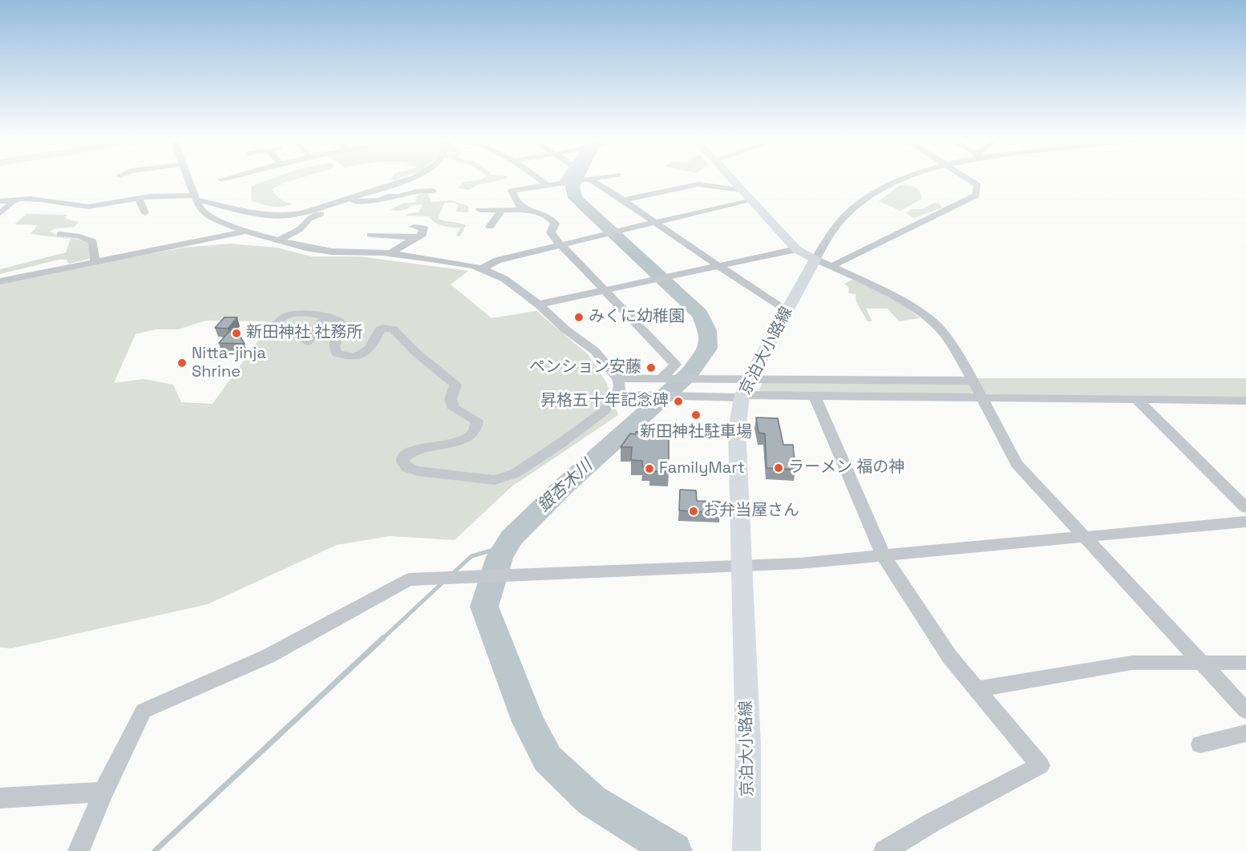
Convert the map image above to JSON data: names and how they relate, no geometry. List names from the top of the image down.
{
  "streets": {
    "main road": ["京泊大小路線"]
  },
  "water": ["銀杏木川"],
  "places": [
    "みくに幼稚園",
    "新田神社 社務所",
    "Nitta-jinja Shrine",
    "ペンション安藤",
    "昇格五十年記念碑",
    "新田神社駐車場",
    "ラーメン 福の神",
    "FamilyMart",
    "お弁当屋さん"
  ]
}
